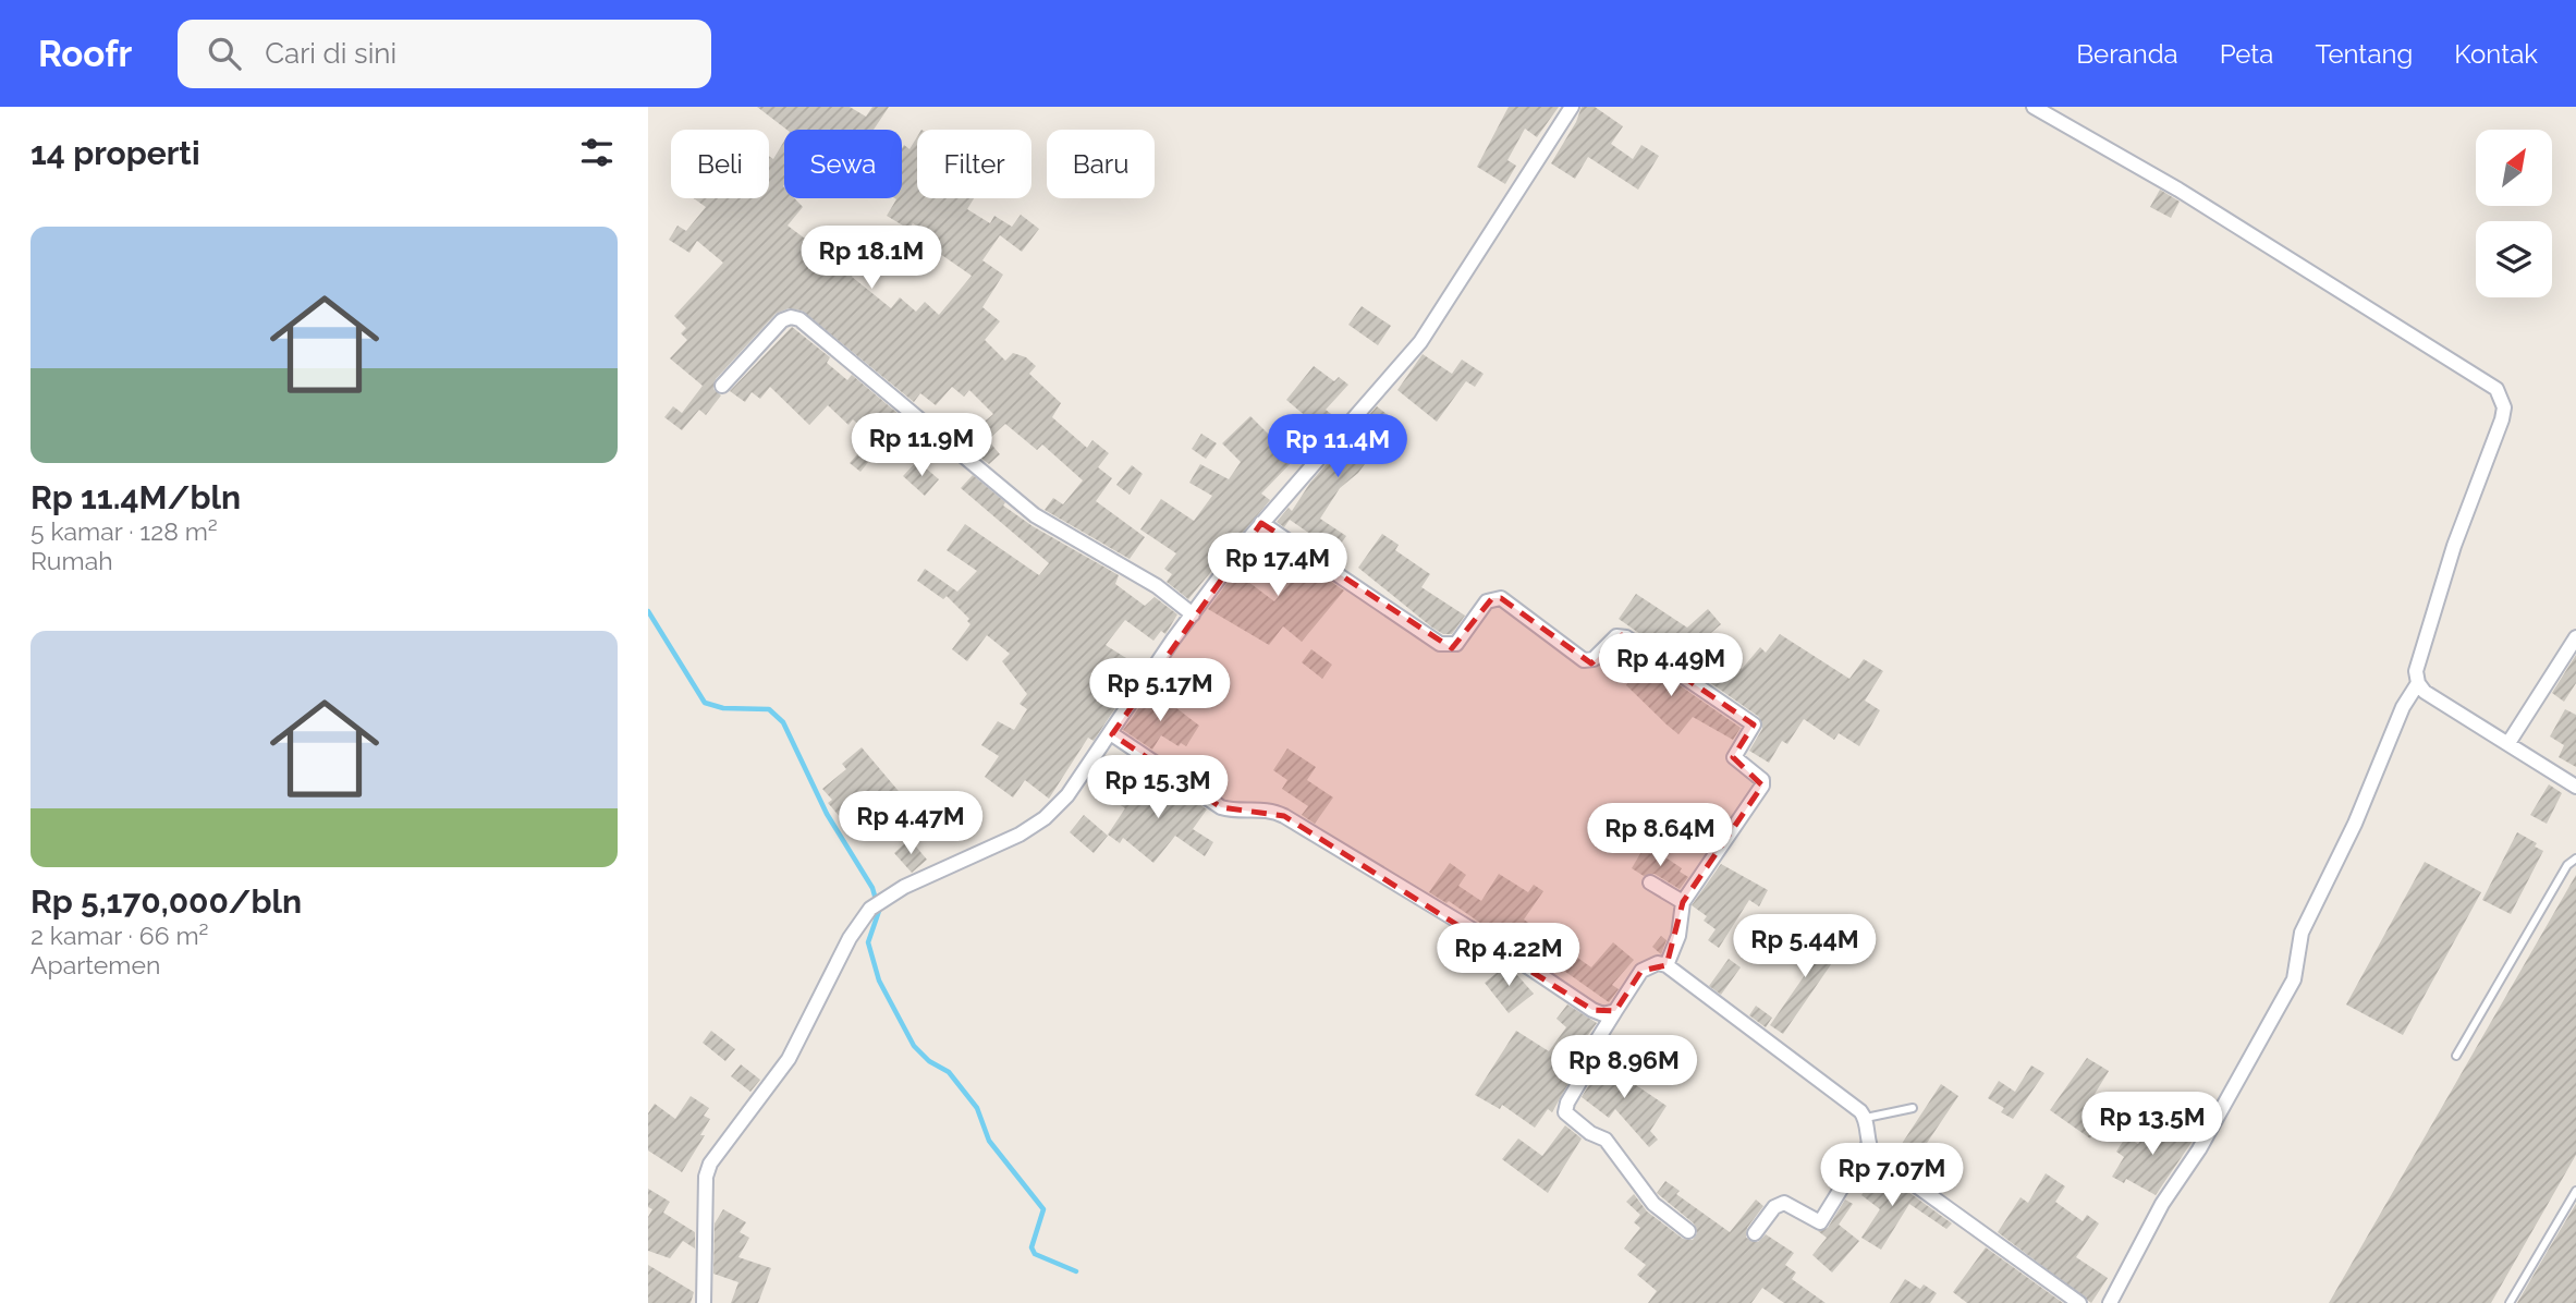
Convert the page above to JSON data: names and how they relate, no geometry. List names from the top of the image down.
{
  "north": "top right",
  "page": {
    "header": "Roofr",
    "search": "Cari di sini",
    "nav": [
      "Beranda",
      "Peta",
      "Tentang",
      "Kontak"
    ],
    "heading": "14 properti",
    "chip": [
      "Beli",
      "Sewa",
      "Filter",
      "Baru"
    ],
    "list": [
      {
        "name": "Rp 11.4M/bln",
        "note": "5 kamar · 128 m² · Rumah"
      },
      {
        "name": "Rp 5,170,000/bln",
        "note": "2 kamar · 66 m² · Apartemen"
      }
    ],
    "price": [
      "Rp 18.1M",
      "Rp 11.9M",
      "Rp 11.4M",
      "Rp 17.4M",
      "Rp 4.49M",
      "Rp 5.17M",
      "Rp 15.3M",
      "Rp 4.47M",
      "Rp 8.64M",
      "Rp 5.44M",
      "Rp 4.22M",
      "Rp 8.96M",
      "Rp 13.5M",
      "Rp 7.07M"
    ]
  }
}
